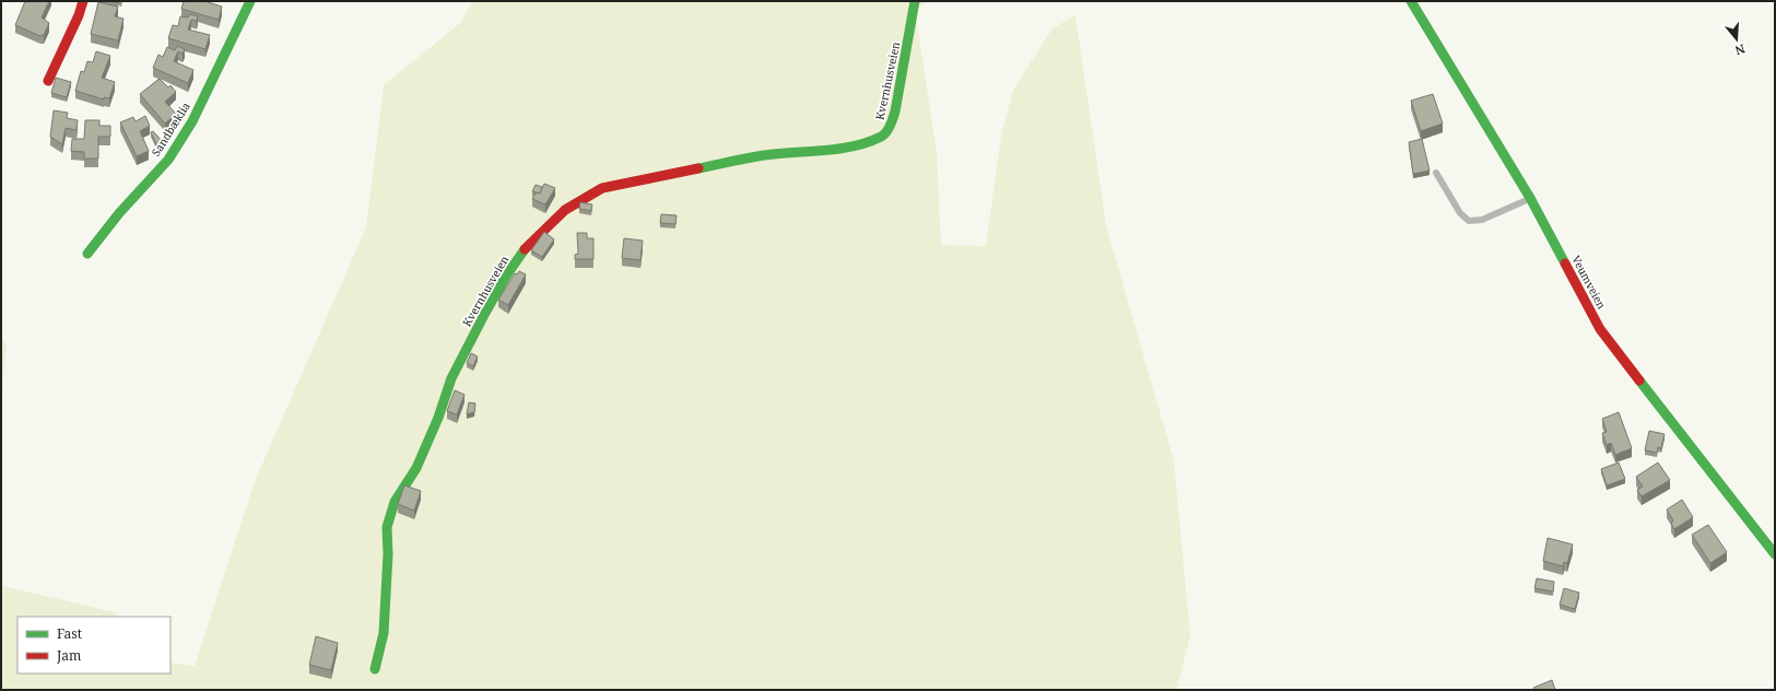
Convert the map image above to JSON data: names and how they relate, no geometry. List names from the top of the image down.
{
  "streets": {
    "street": ["Kvernhusveien", "Sandbæklia", "Veumveien"]
  },
  "legend": ["Fast", "Jam"],
  "north": "bottom"
}
